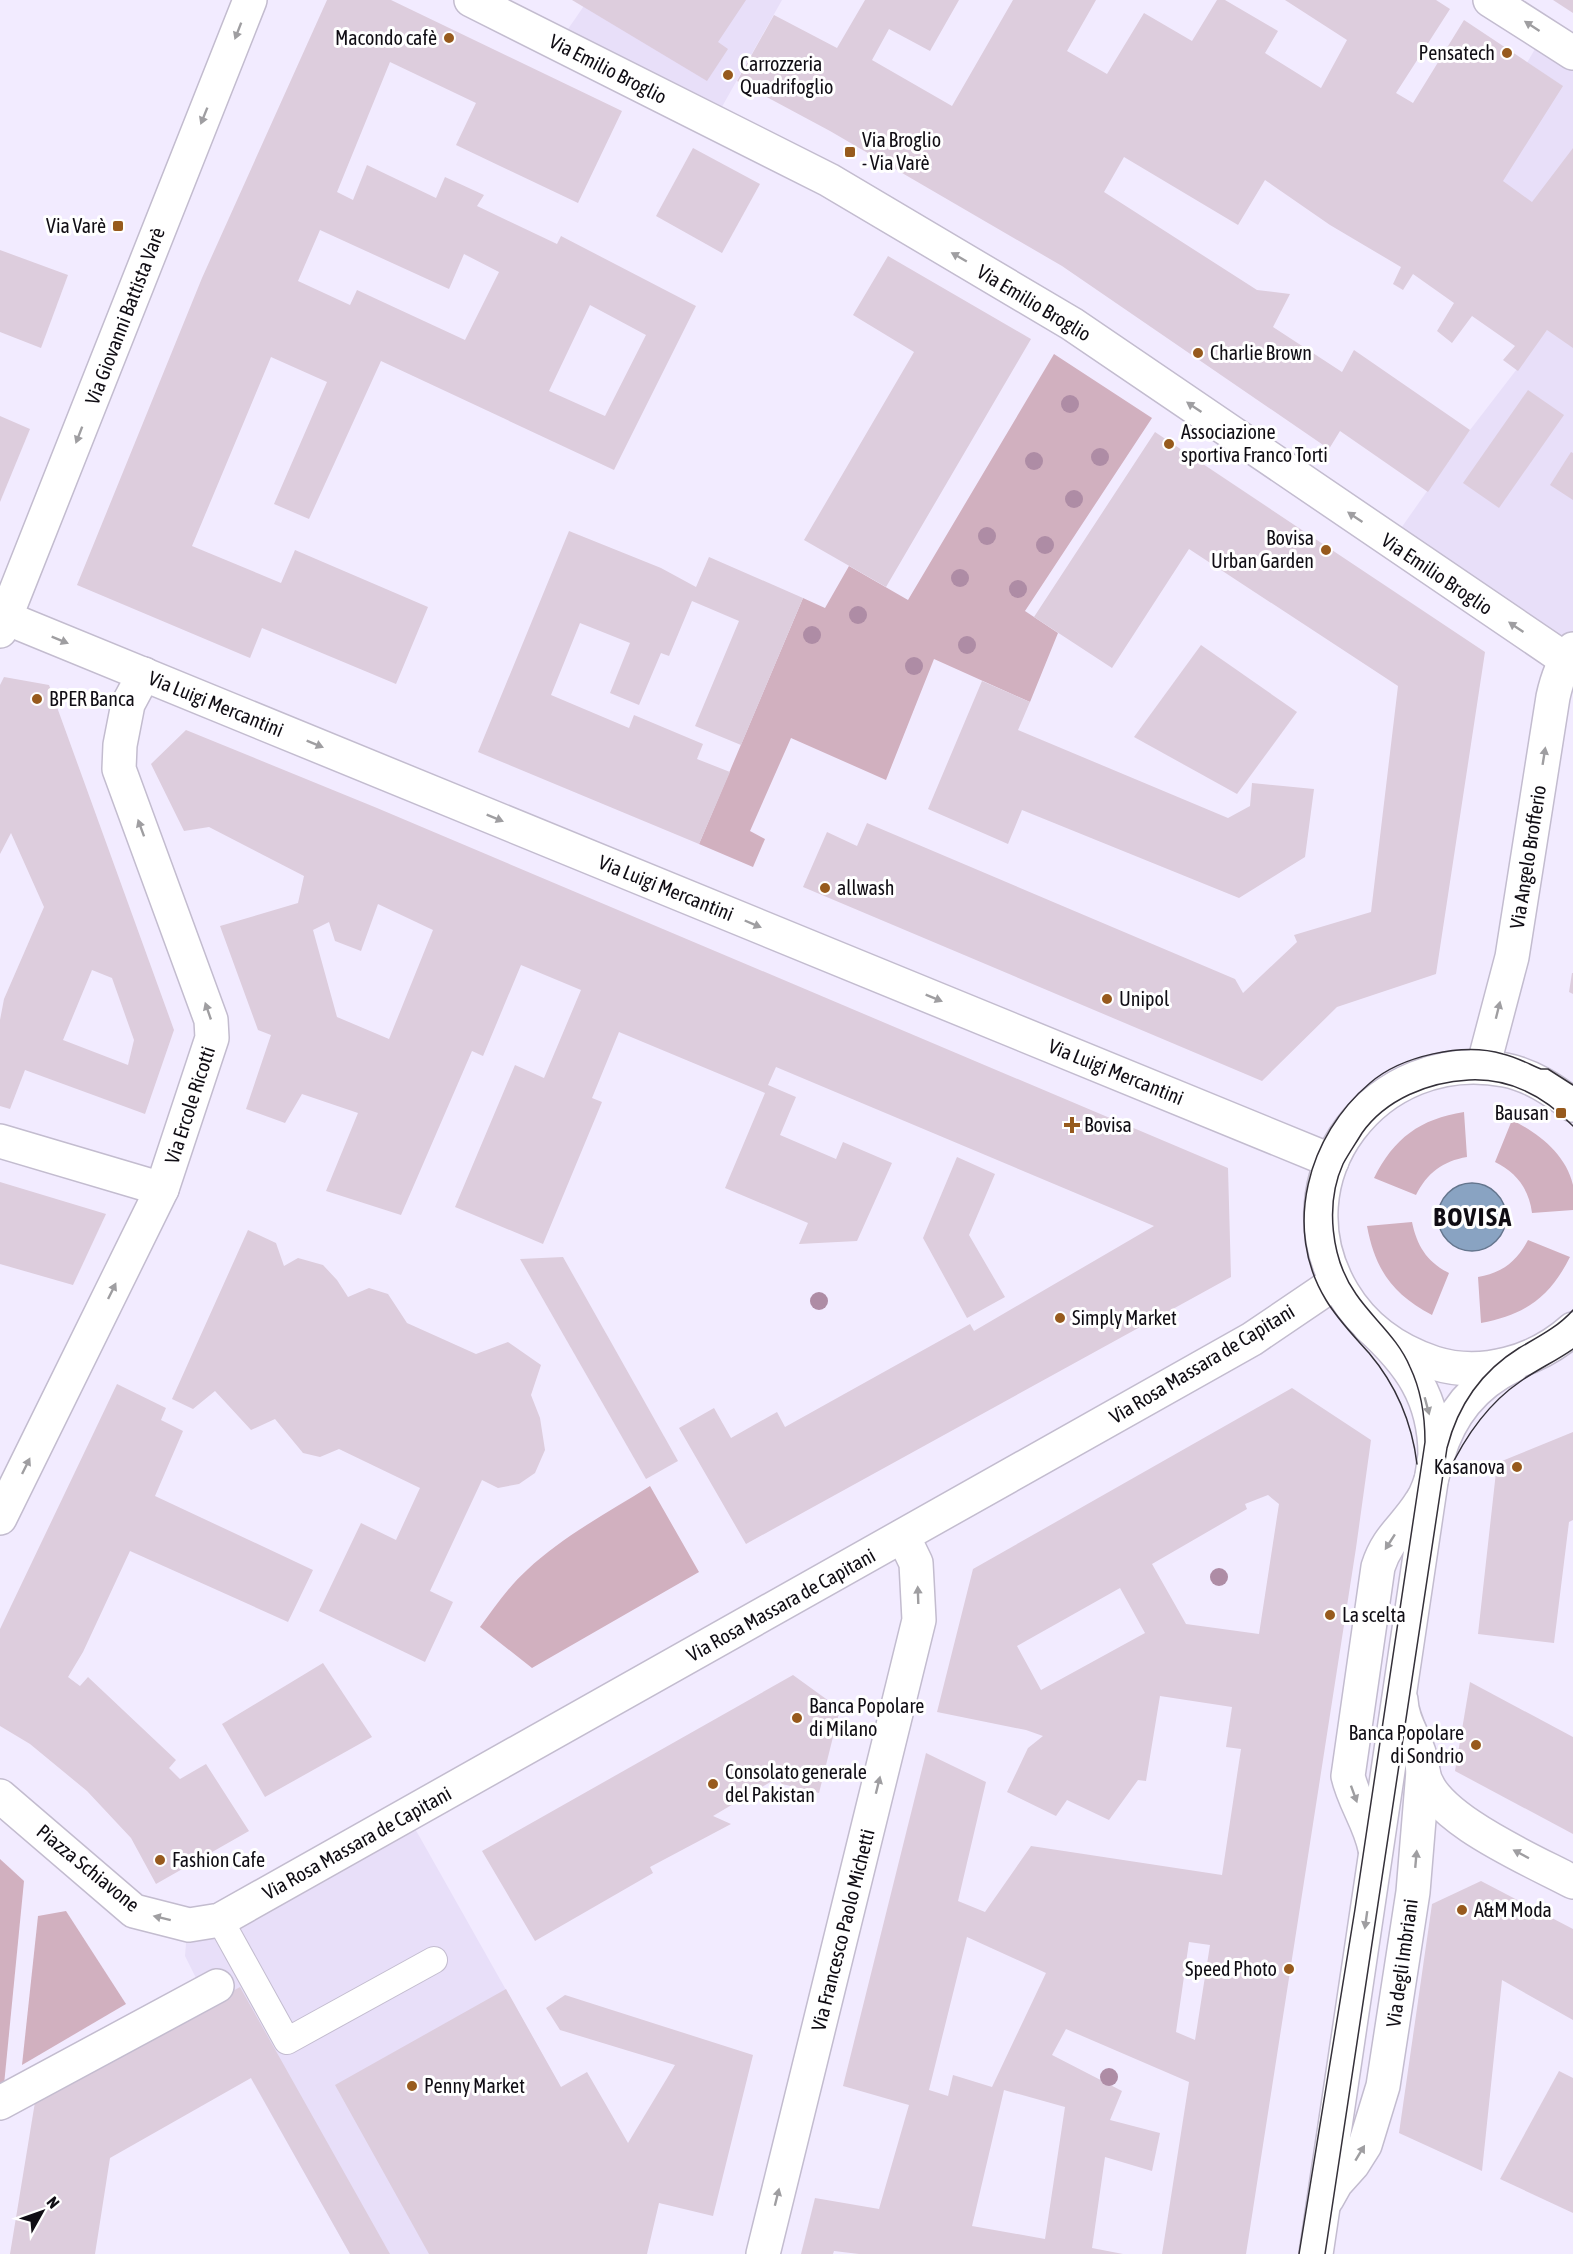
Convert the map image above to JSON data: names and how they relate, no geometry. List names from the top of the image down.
{
  "streets": {
    "street": [
      "Via Emilio Broglio",
      "Via Giovanni Battista Varè",
      "Via Luigi Mercantini",
      "Via Angelo Brofferio",
      "Via Ercole Ricotti",
      "Via Rosa Massara de Capitani",
      "Piazza Schiavone",
      "Via Francesco Paolo Michetti",
      "Via degli Imbriani"
    ]
  },
  "crossings": [
    ["Via Emilio Broglio", "Via Angelo Brofferio"],
    ["Via Giovanni Battista Varè", "Via Luigi Mercantini"],
    ["Via Luigi Mercantini", "Via Ercole Ricotti"],
    ["Via Rosa Massara de Capitani", "Piazza Schiavone"],
    ["Via Rosa Massara de Capitani", "Via Francesco Paolo Michetti"]
  ],
  "one_way": [
    "Via Emilio Broglio",
    "Via Giovanni Battista Varè",
    "Via Luigi Mercantini",
    "Via Angelo Brofferio",
    "Via Ercole Ricotti",
    "Piazza Schiavone",
    "Via Francesco Paolo Michetti"
  ],
  "districts": ["BOVISA"],
  "places": {
    "other": [
      "Macondo cafè",
      "Pensatech",
      "Carrozzeria Quadrifoglio",
      "Charlie Brown",
      "Associazione sportiva Franco Torti",
      "Bovisa Urban Garden",
      "BPER Banca",
      "allwash",
      "Unipol",
      "Simply Market",
      "Kasanova",
      "La scelta",
      "Banca Popolare di Milano",
      "Banca Popolare di Sondrio",
      "Consolato generale del Pakistan",
      "Fashion Cafe",
      "A&M Moda",
      "Speed Photo",
      "Penny Market"
    ],
    "transit": ["Via Broglio - Via Varè", "Via Varè", "Bausan"],
    "health": ["Bovisa"]
  },
  "north": "top right"
}
